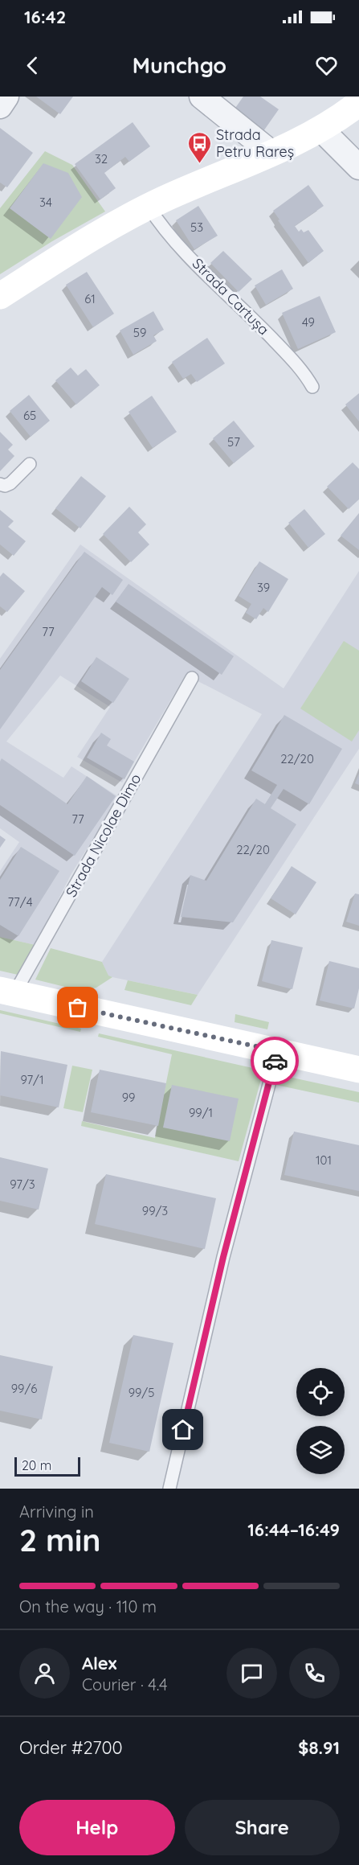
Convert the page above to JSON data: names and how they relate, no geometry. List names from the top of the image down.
{
  "streets": {
    "street": ["Strada Nicolae Dimo"],
    "lane": ["Strada Cartușa"]
  },
  "places": {
    "bus stop": ["Strada Petru Rareș"]
  },
  "house_numbers": [
    "32",
    "34",
    "53",
    "61",
    "49",
    "59",
    "65",
    "57",
    "39",
    "77",
    "22/20",
    "77",
    "22/20",
    "77/4",
    "97/1",
    "99",
    "99/1",
    "101",
    "97/3",
    "99/3",
    "99/6",
    "99/5"
  ],
  "scale_bar": "20 m",
  "page": {
    "status": "16:42",
    "header": "Munchgo",
    "scale": "20 m",
    "heading": ["2 min", "Arriving in", "16:44–16:49"],
    "panel": [
      "Alex",
      "Courier · 4.4",
      "Order #2700",
      "$8.91"
    ],
    "bar": "On the way · 110 m",
    "buttons": ["Help", "Share"]
  }
}
